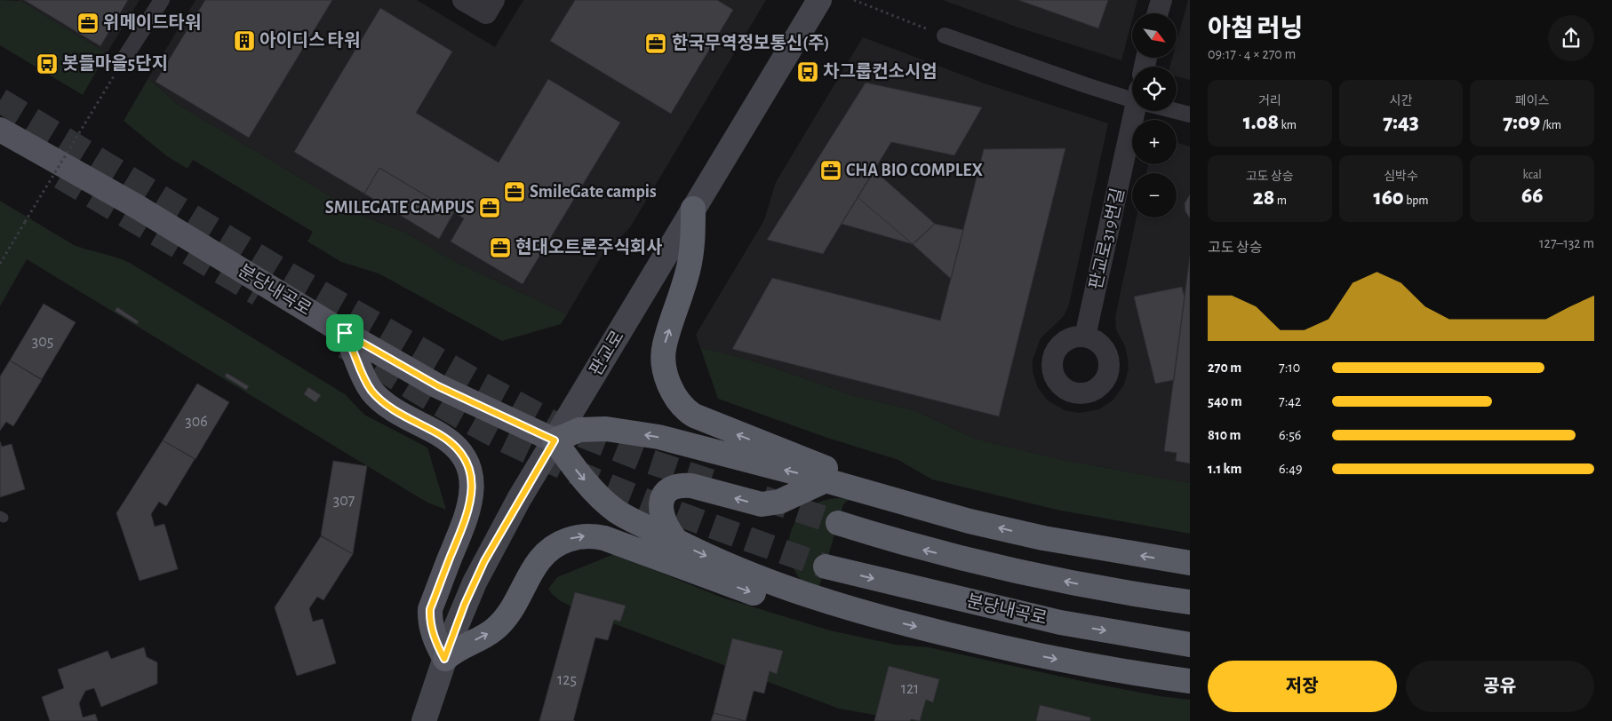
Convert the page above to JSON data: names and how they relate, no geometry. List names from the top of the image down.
{
  "streets": {
    "highway": ["분당내곡로"],
    "main road": ["판교로"],
    "street": ["판교로319번길"]
  },
  "crossings": [
    ["분당내곡로", "판교로"]
  ],
  "one_way": ["분당내곡로"],
  "places": {
    "office": [
      "위메이드타워",
      "한국무역정보통신(주)",
      "CHA BIO COMPLEX",
      "SmileGate campis",
      "SMILEGATE CAMPUS",
      "현대오트론주식회사"
    ],
    "building": ["아이디스 타워"],
    "bus stop": ["봇들마을5단지", "차그룹컨소시엄"]
  },
  "house_numbers": [
    "305",
    "306",
    "307",
    "125",
    "121"
  ],
  "north": "bottom right",
  "page": {
    "heading": ["아침 러닝", "09:17 · 4 × 270 m"],
    "map_buttons": ["+", "−"],
    "stats": [
      ["거리", "1.08 km"],
      ["시간", "7:43"],
      ["페이스", "7:09 /km"],
      ["고도 상승", "28 m"],
      ["심박수", "160 bpm"],
      ["kcal", "66"]
    ],
    "chart": ["고도 상승", "127–132 m"],
    "list": [
      {
        "name": "270 m",
        "note": "7:10"
      },
      {
        "name": "540 m",
        "note": "7:42"
      },
      {
        "name": "810 m",
        "note": "6:56"
      },
      {
        "name": "1.1 km",
        "note": "6:49"
      }
    ],
    "buttons": ["저장", "공유"]
  }
}
